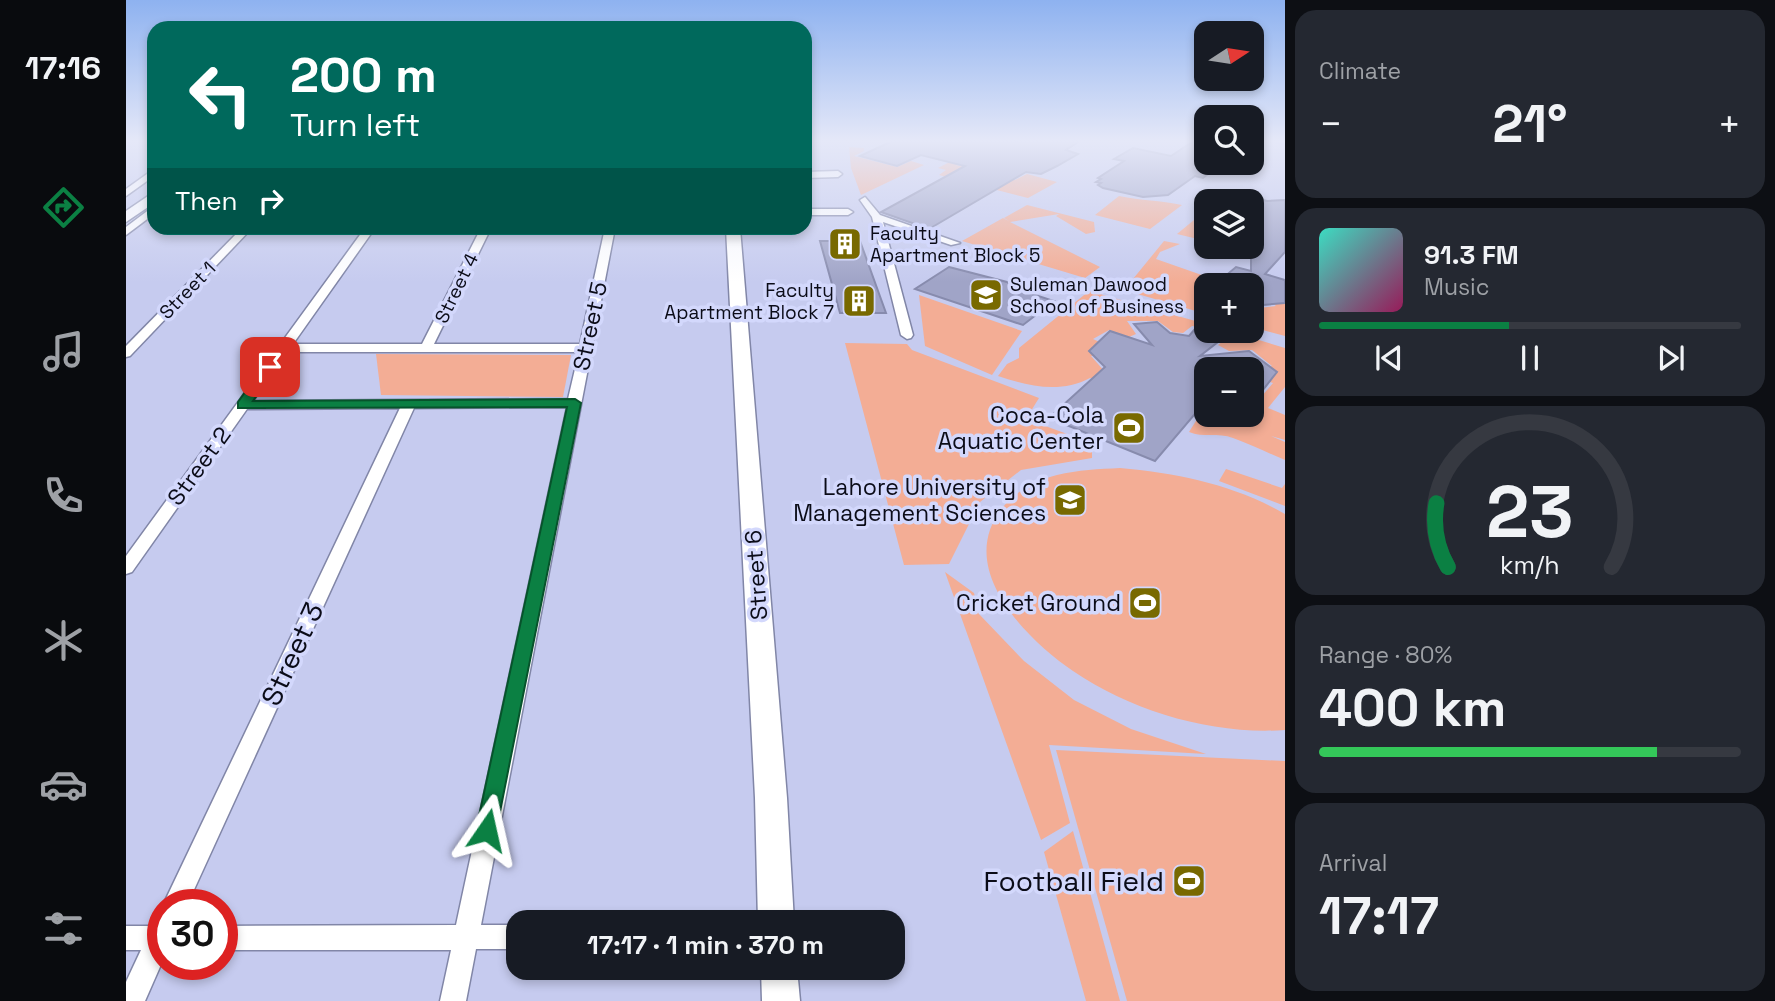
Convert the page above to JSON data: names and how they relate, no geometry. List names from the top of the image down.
{
  "streets": {
    "street": [
      "Street 4",
      "Street 1",
      "Street 5",
      "Street 2",
      "Street 6",
      "Street 3"
    ]
  },
  "places": {
    "building": ["Faculty Apartment Block 5", "Faculty Apartment Block 7"],
    "school or university": ["Suleman Dawood School of Business", "Lahore University of Management Sciences"],
    "sports": ["Coca-Cola Aquatic Center", "Cricket Ground", "Football Field"]
  },
  "north": "right",
  "page": {
    "tabs": "17:16",
    "tile": [
      "Climate",
      ["Range · 80%", "400 km"],
      ["Arrival", "17:17"]
    ],
    "map_buttons": ["+", "−"],
    "turn": ["200 m", "Turn left"],
    "heat": ["−", "21°", "+"],
    "then": "Then",
    "song": ["91.3 FM", "Music"],
    "limit": "30",
    "trip": "17:17 · 1 min · 370 m",
    "gauge": ["23", "km/h"]
  }
}
